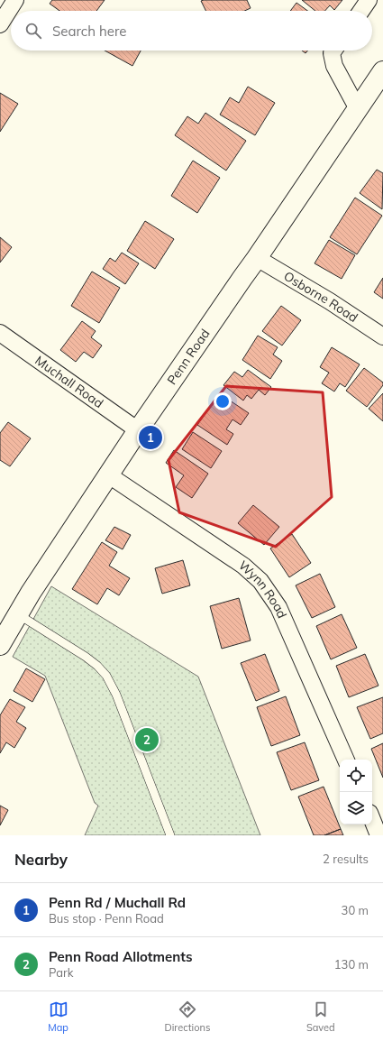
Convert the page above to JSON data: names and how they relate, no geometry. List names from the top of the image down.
{
  "streets": {
    "highway": ["Penn Road"],
    "street": ["Osborne Road", "Muchall Road", "Wynn Road"]
  },
  "crossings": [
    ["Osborne Road", "Penn Road"],
    ["Penn Road", "Muchall Road"],
    ["Penn Road", "Wynn Road"]
  ],
  "page": {
    "search": "Search here",
    "pins": ["1", "2"],
    "heading": ["Nearby", "2 results"],
    "list": [
      {
        "mark": "1",
        "name": "Penn Rd / Muchall Rd",
        "note": "Bus stop · Penn Road",
        "value": "30 m"
      },
      {
        "mark": "2",
        "name": "Penn Road Allotments",
        "note": "Park",
        "value": "130 m"
      }
    ],
    "nav": ["Map", "Directions", "Saved"]
  }
}
